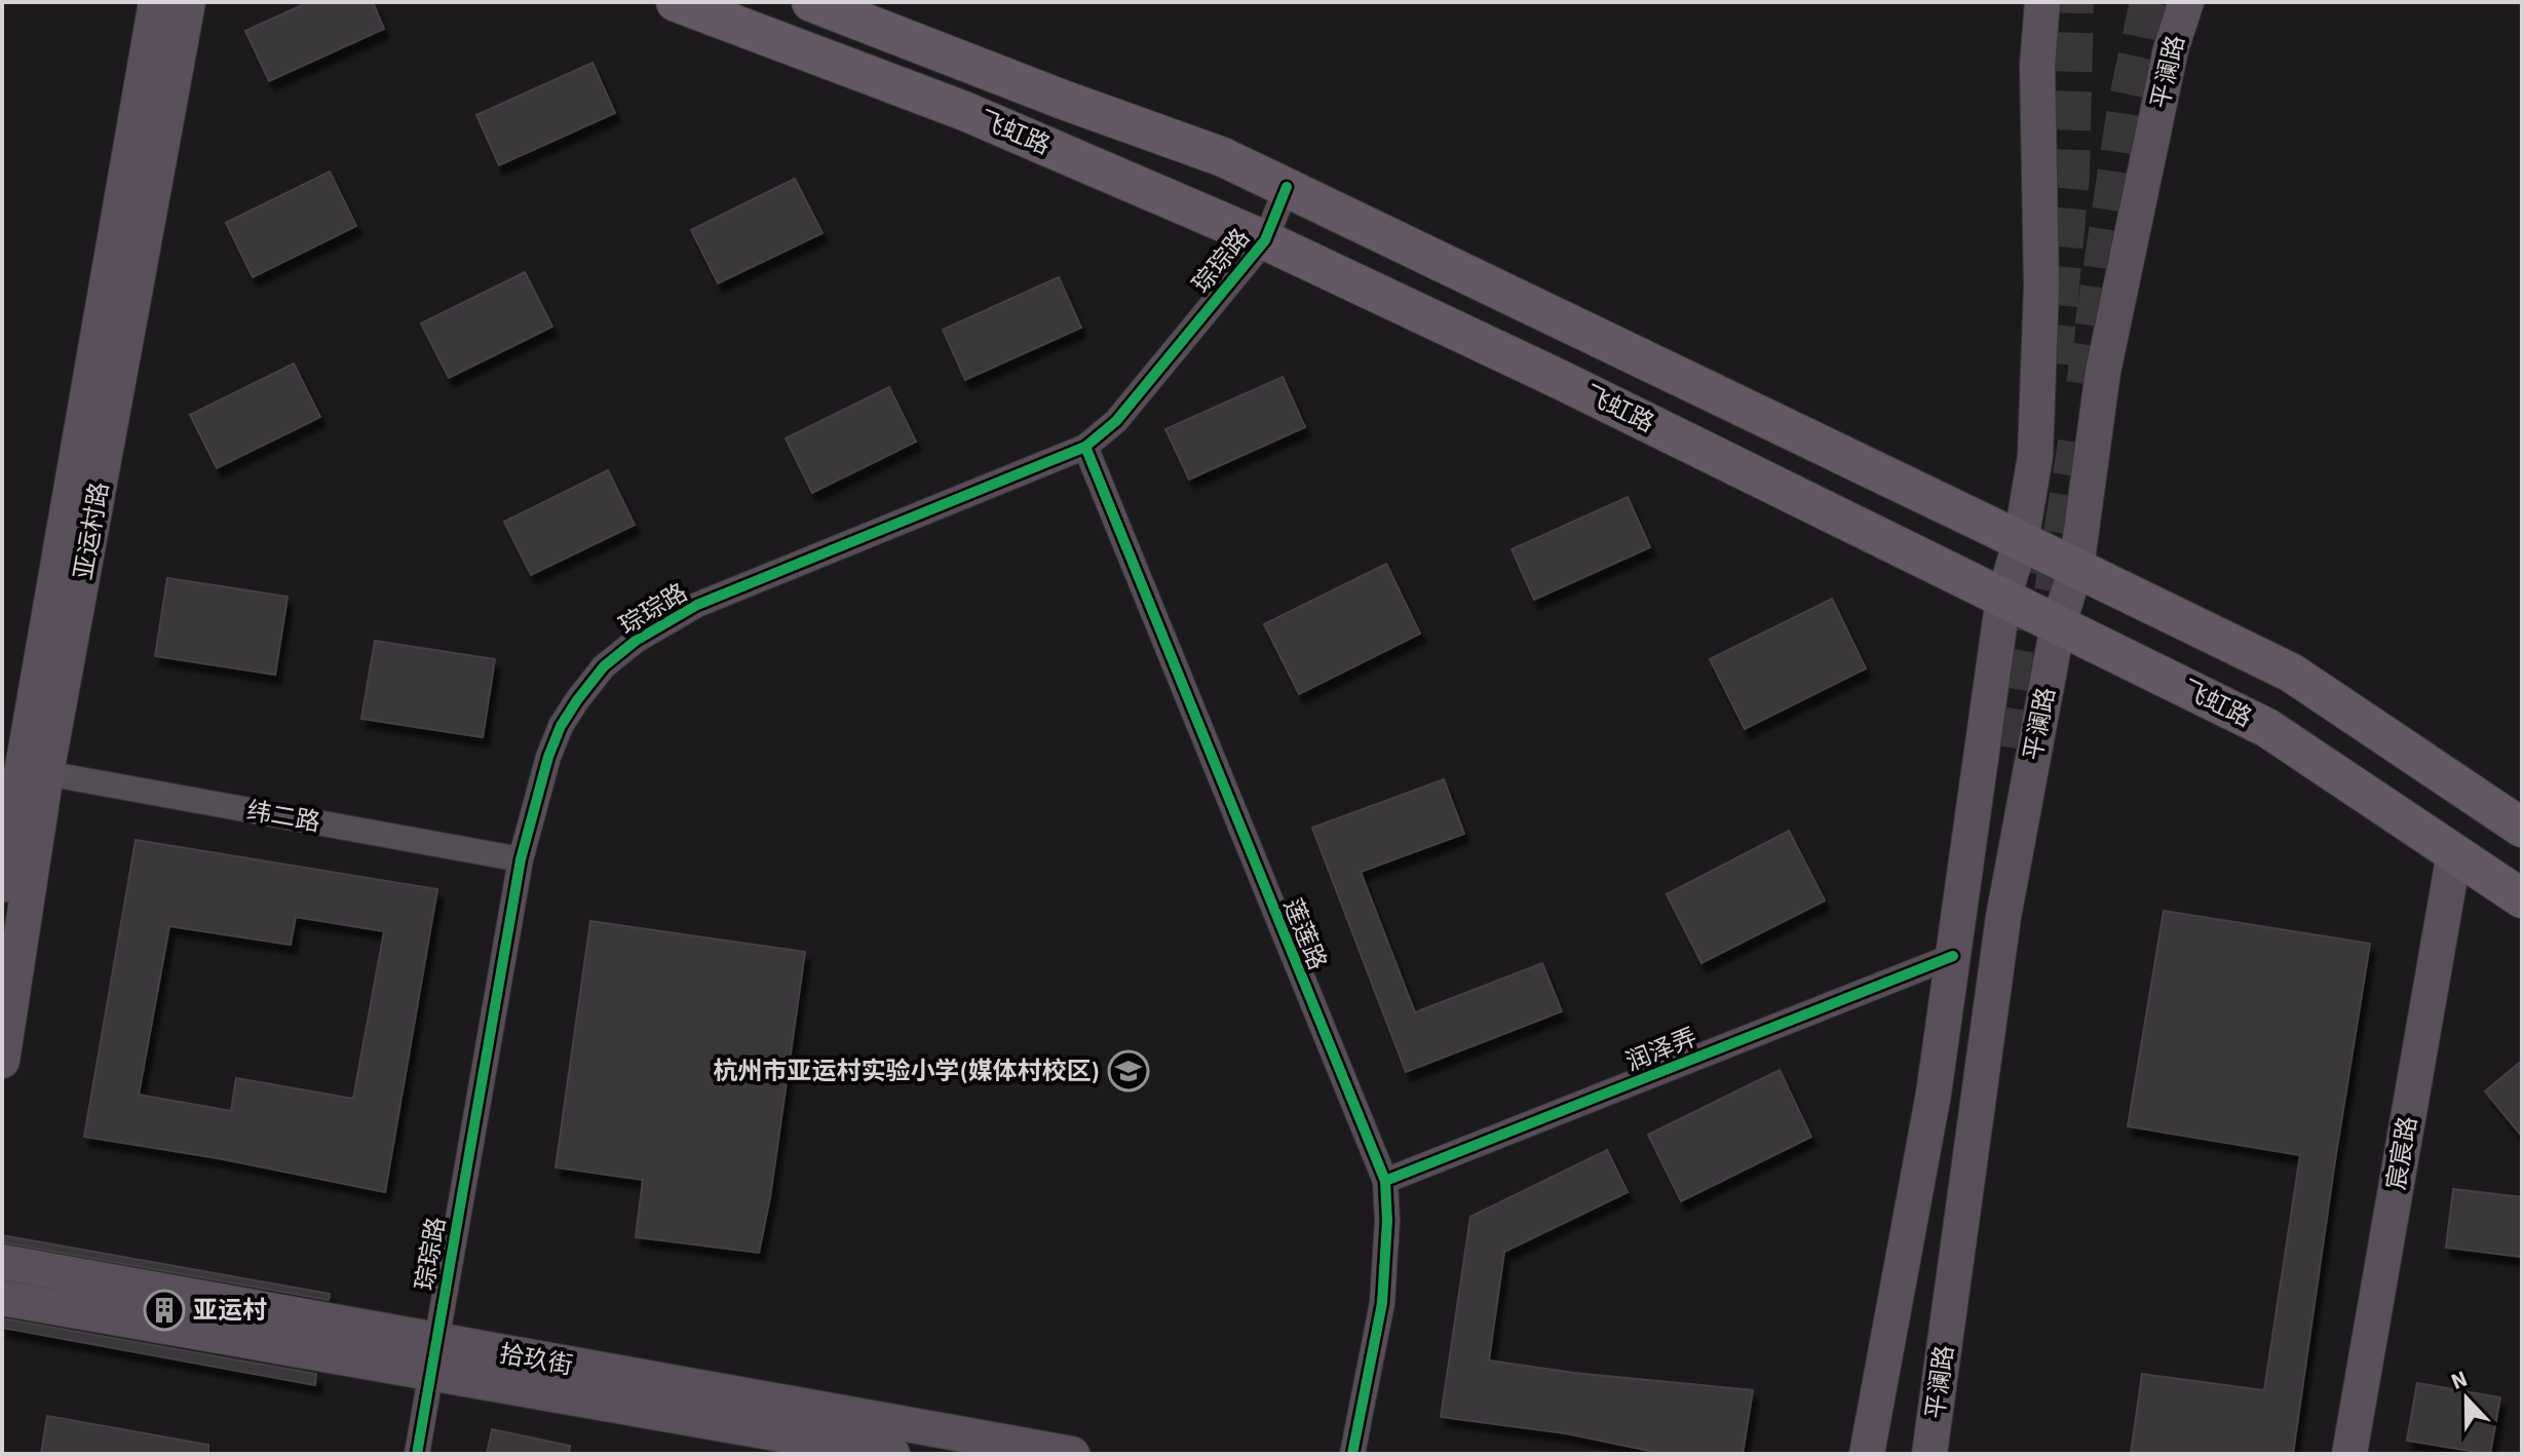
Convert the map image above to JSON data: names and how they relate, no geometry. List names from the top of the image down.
{
  "streets": {
    "main road": [
      "平澜路",
      "飞虹路",
      "亚运村路",
      "宸宸路",
      "拾玖街"
    ],
    "street": [
      "琮琮路",
      "纬二路",
      "莲莲路",
      "润泽弄"
    ]
  },
  "crossings": [
    ["平澜路", "飞虹路"],
    ["平澜路", "润泽弄"],
    ["飞虹路", "琮琮路"],
    ["飞虹路", "宸宸路"],
    ["琮琮路", "纬二路"],
    ["琮琮路", "莲莲路"],
    ["琮琮路", "拾玖街"],
    ["亚运村路", "纬二路"],
    ["莲莲路", "润泽弄"]
  ],
  "places": {
    "school or university": ["杭州市亚运村实验小学(媒体村校区)"],
    "building": ["亚运村"]
  },
  "north": "top"
}
